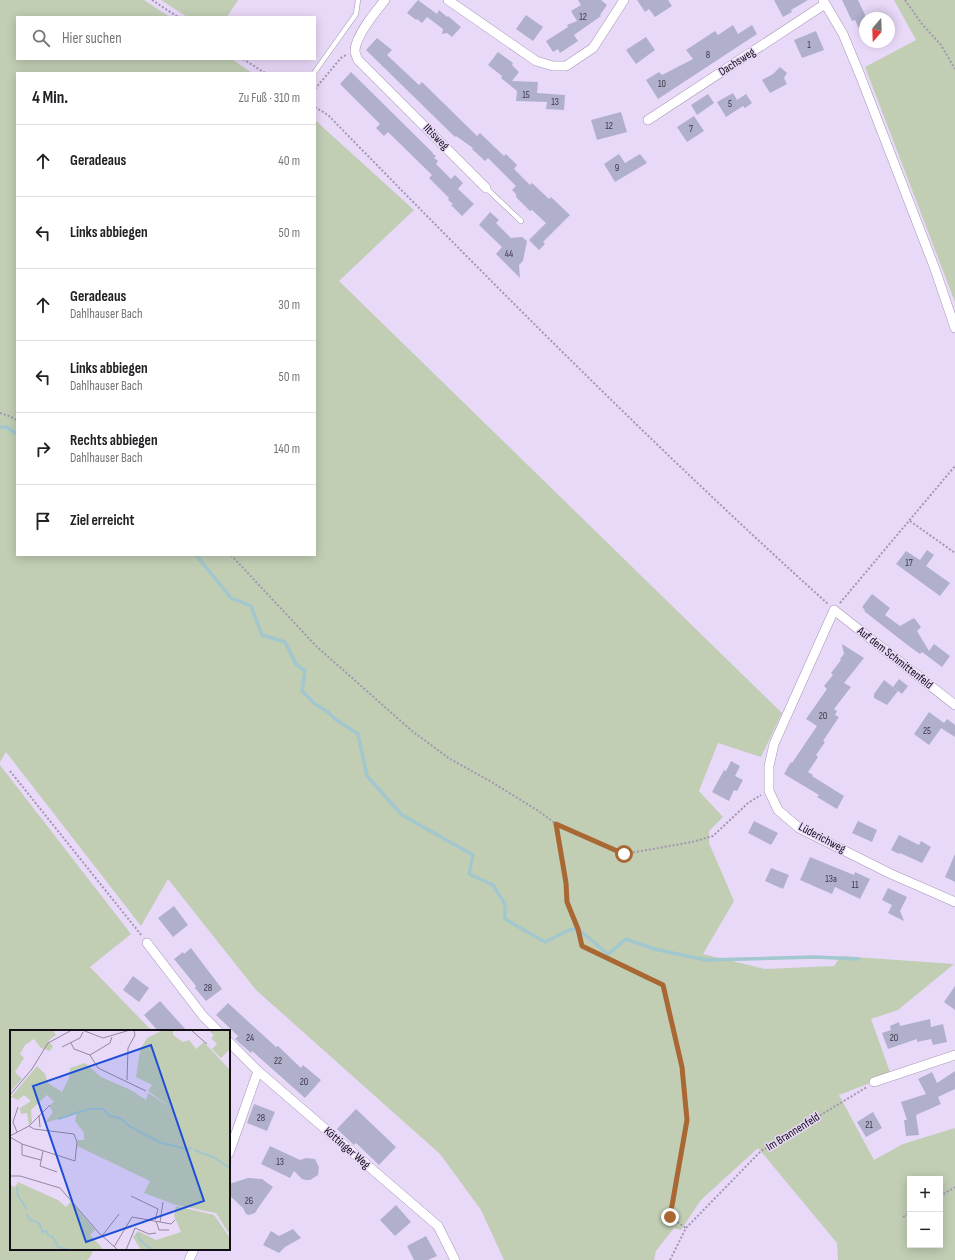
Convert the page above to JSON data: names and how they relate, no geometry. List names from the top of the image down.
{
  "streets": {
    "street": [
      "Dachsweg",
      "Iltisweg",
      "Auf dem Schmittenfeld",
      "Lüderichweg",
      "Köttinger Weg"
    ],
    "path": ["Im Brannenfeld"]
  },
  "crossings": [
    ["Auf dem Schmittenfeld", "Lüderichweg"]
  ],
  "house_numbers": [
    "12",
    "1",
    "8",
    "10",
    "15",
    "13",
    "5",
    "12",
    "7",
    "9",
    "44",
    "17",
    "20",
    "25",
    "13a",
    "11",
    "28",
    "24",
    "20",
    "22",
    "20",
    "28",
    "21",
    "13",
    "26"
  ],
  "north": "bottom",
  "page": {
    "search": "Hier suchen",
    "heading": ["4 Min.", "Zu Fuß · 310 m"],
    "list": [
      ["Geradeaus", "40 m"],
      ["Links abbiegen", "50 m"],
      ["Geradeaus", "Dahlhauser Bach", "30 m"],
      ["Links abbiegen", "Dahlhauser Bach", "50 m"],
      ["Rechts abbiegen", "Dahlhauser Bach", "140 m"],
      "Ziel erreicht"
    ],
    "map_buttons": ["+", "−"]
  }
}
